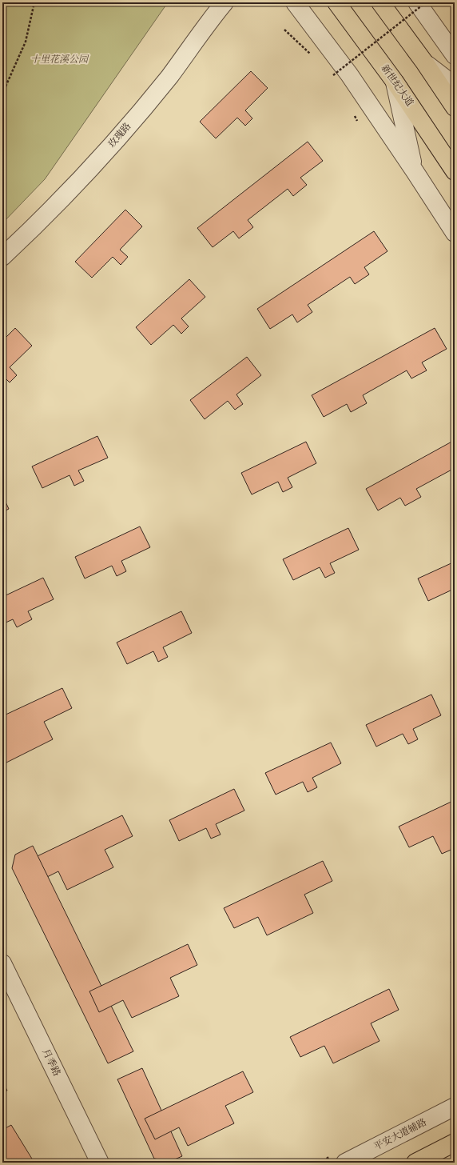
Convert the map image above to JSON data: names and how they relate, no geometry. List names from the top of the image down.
{
  "streets": {
    "main road": ["新世纪大道"],
    "street": ["玫瑰路", "月季路", "平安大道辅路"]
  },
  "parks": ["十里花溪公园"]
}
